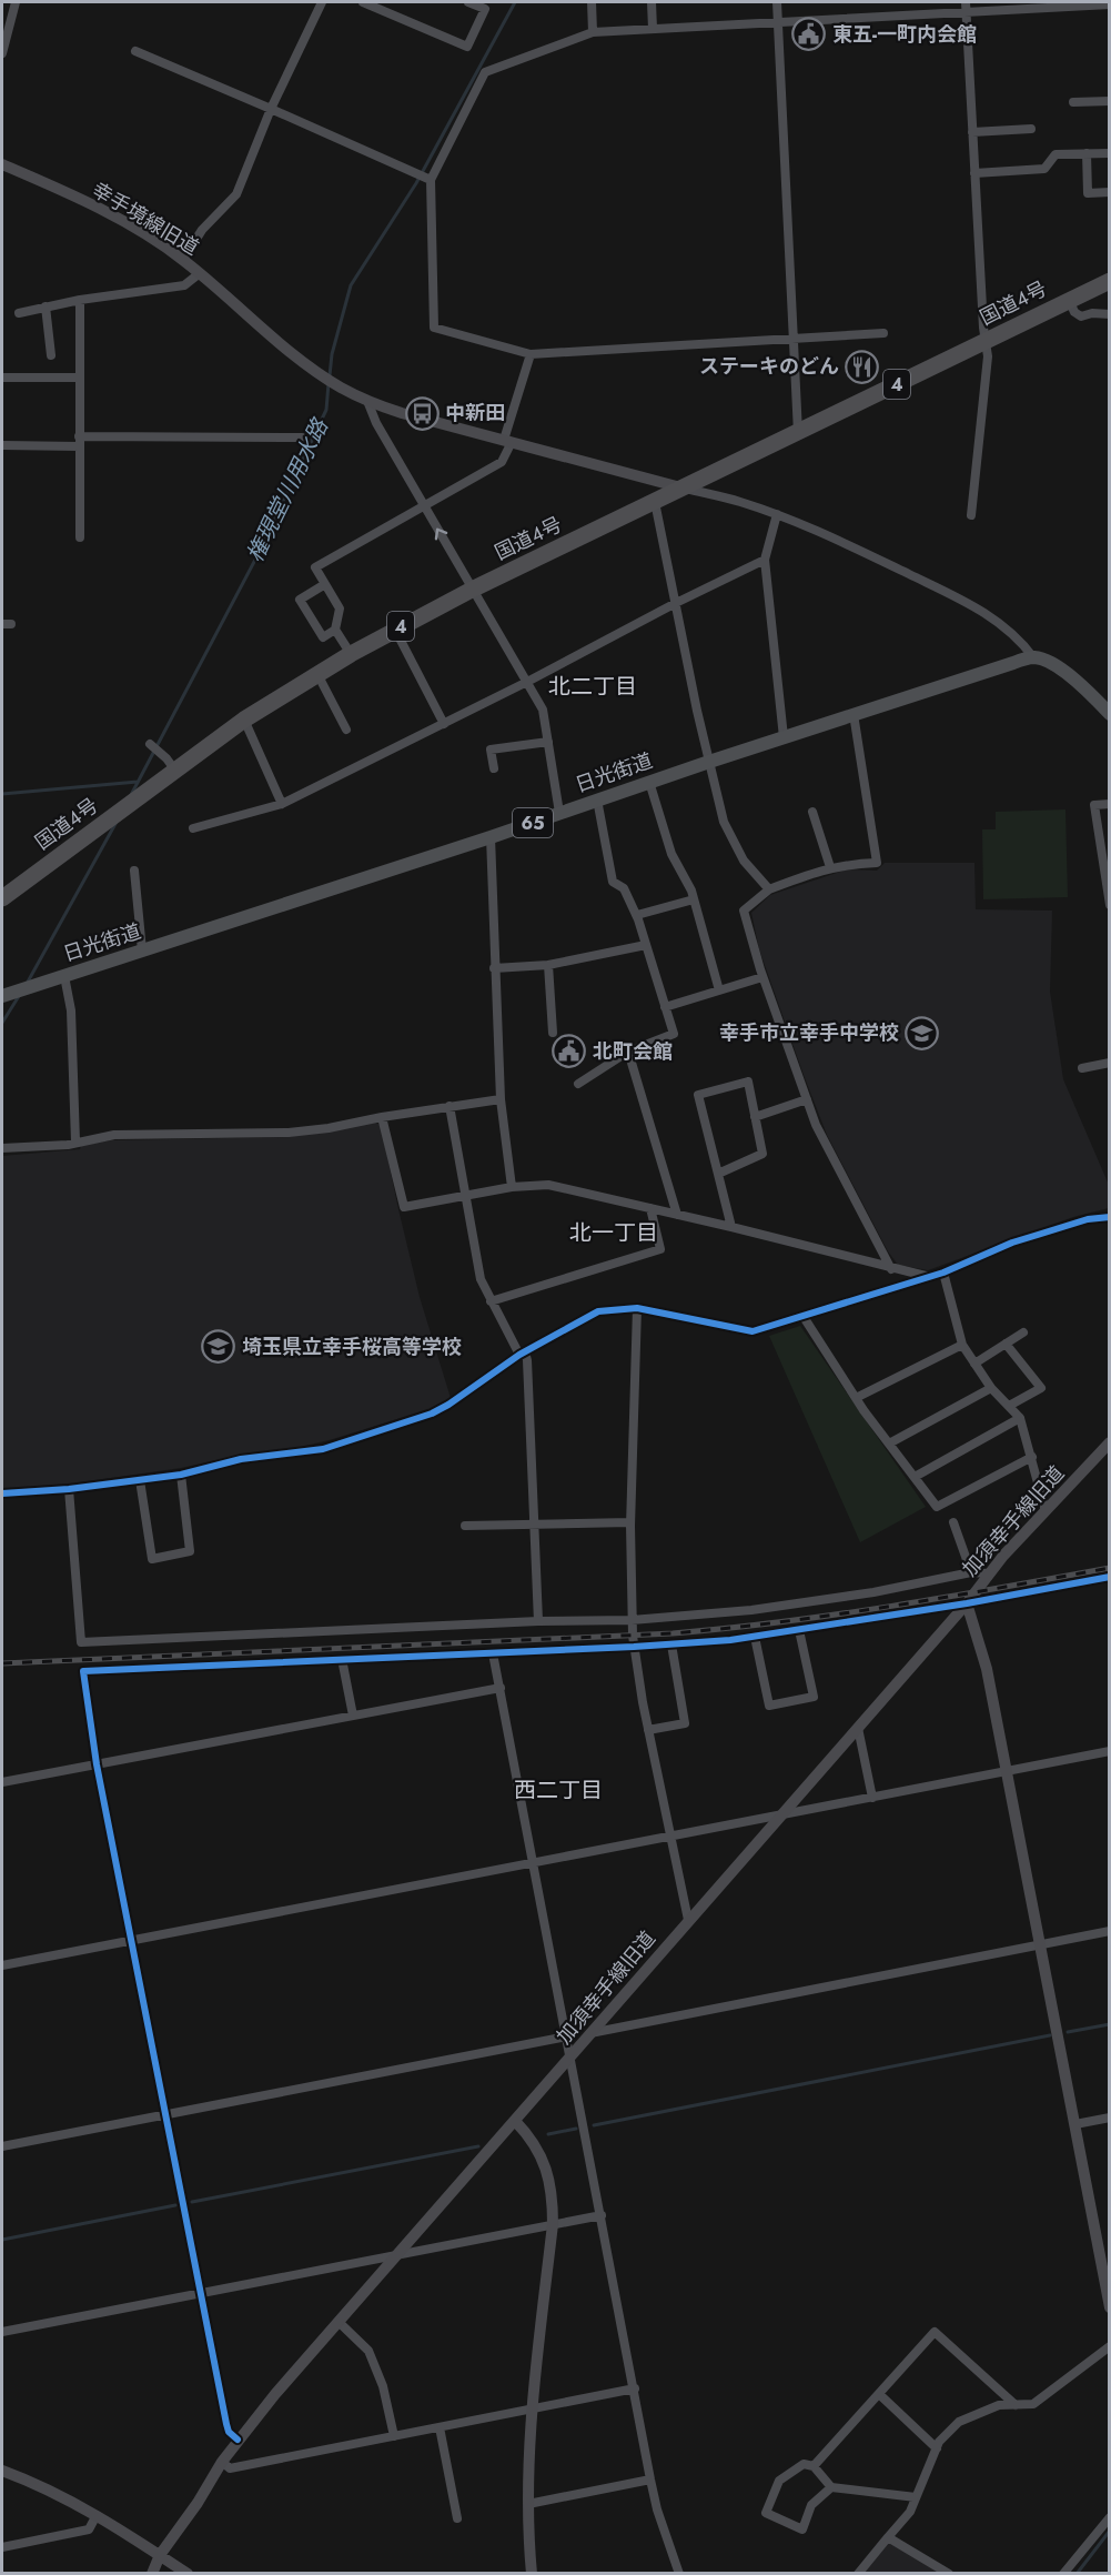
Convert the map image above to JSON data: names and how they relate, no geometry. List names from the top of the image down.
{
  "streets": {
    "highway": ["国道4号", "4"],
    "main road": ["日光街道", "65"],
    "street": ["幸手境線旧道", "加須幸手線旧道"]
  },
  "districts": ["北二丁目", "北一丁目", "西二丁目"],
  "water": ["権現堂川用水路"],
  "places": {
    "public building": ["東五-一町内会館", "北町会館"],
    "restaurant": ["ステーキのどん"],
    "bus stop": ["中新田"],
    "school or university": ["幸手市立幸手中学校", "埼玉県立幸手桜高等学校"]
  }
}
